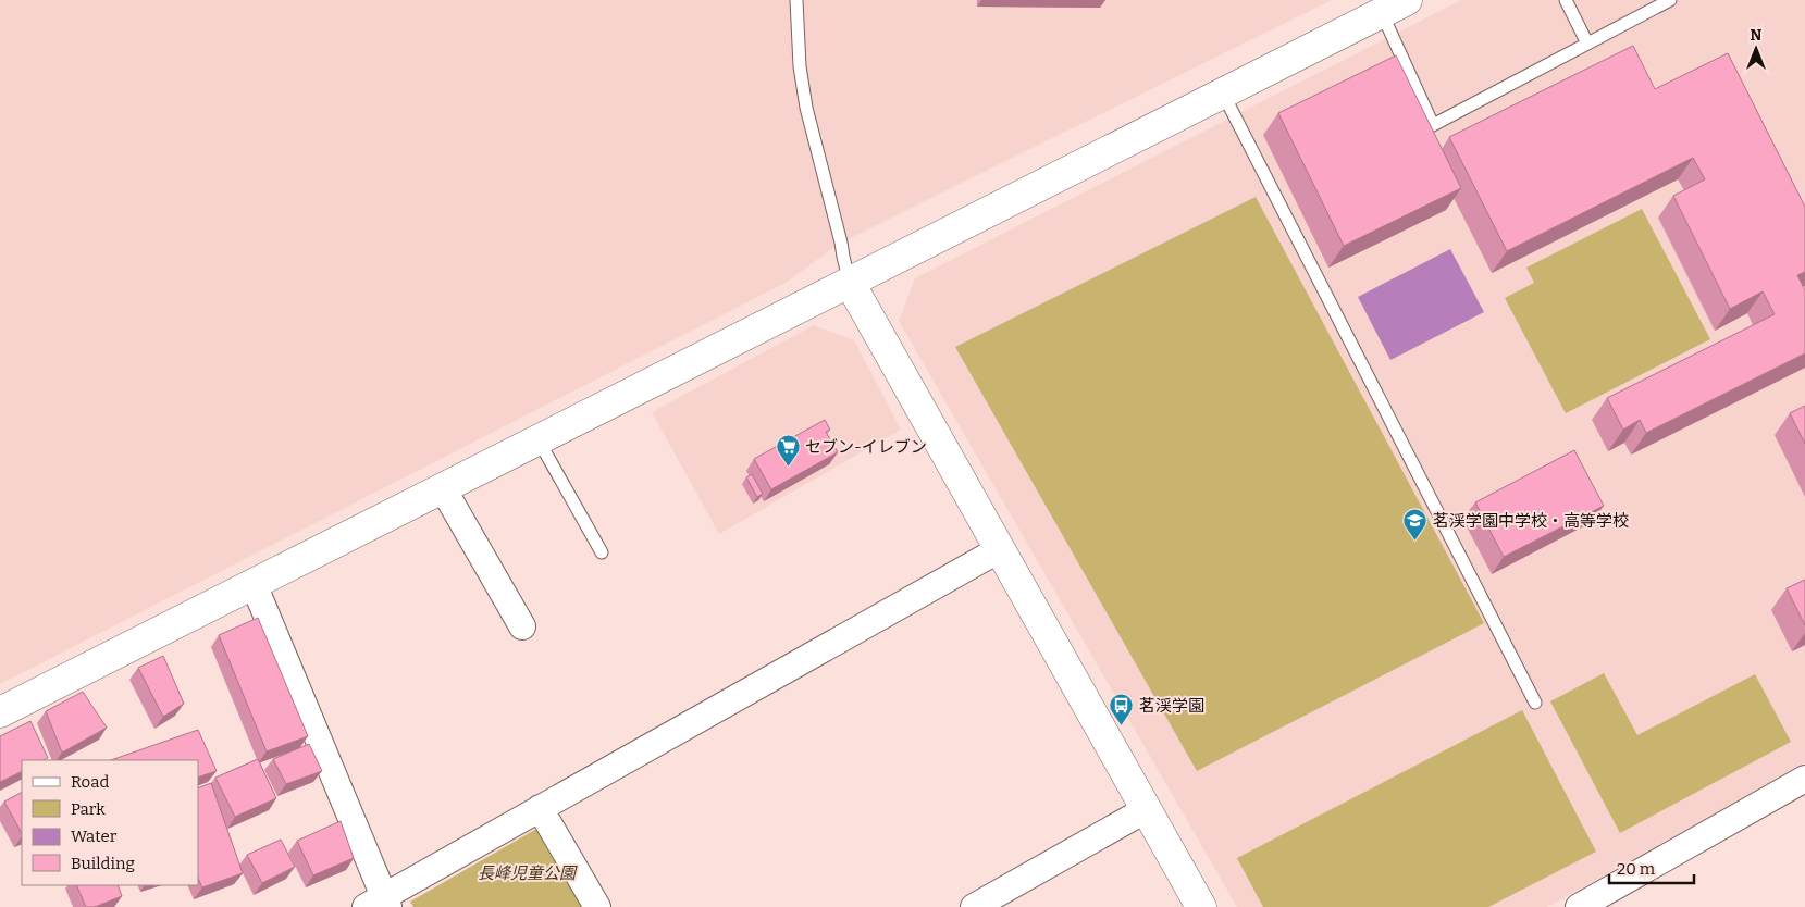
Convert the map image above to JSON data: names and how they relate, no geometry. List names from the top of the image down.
{
  "parks": ["長峰児童公園"],
  "places": {
    "supermarket": ["セブン-イレブン"],
    "school or university": ["茗渓学園中学校・高等学校"],
    "bus stop": ["茗渓学園"]
  },
  "legend": [
    "Road",
    "Park",
    "Water",
    "Building"
  ],
  "scale_bar": "20 m",
  "north": "top"
}
